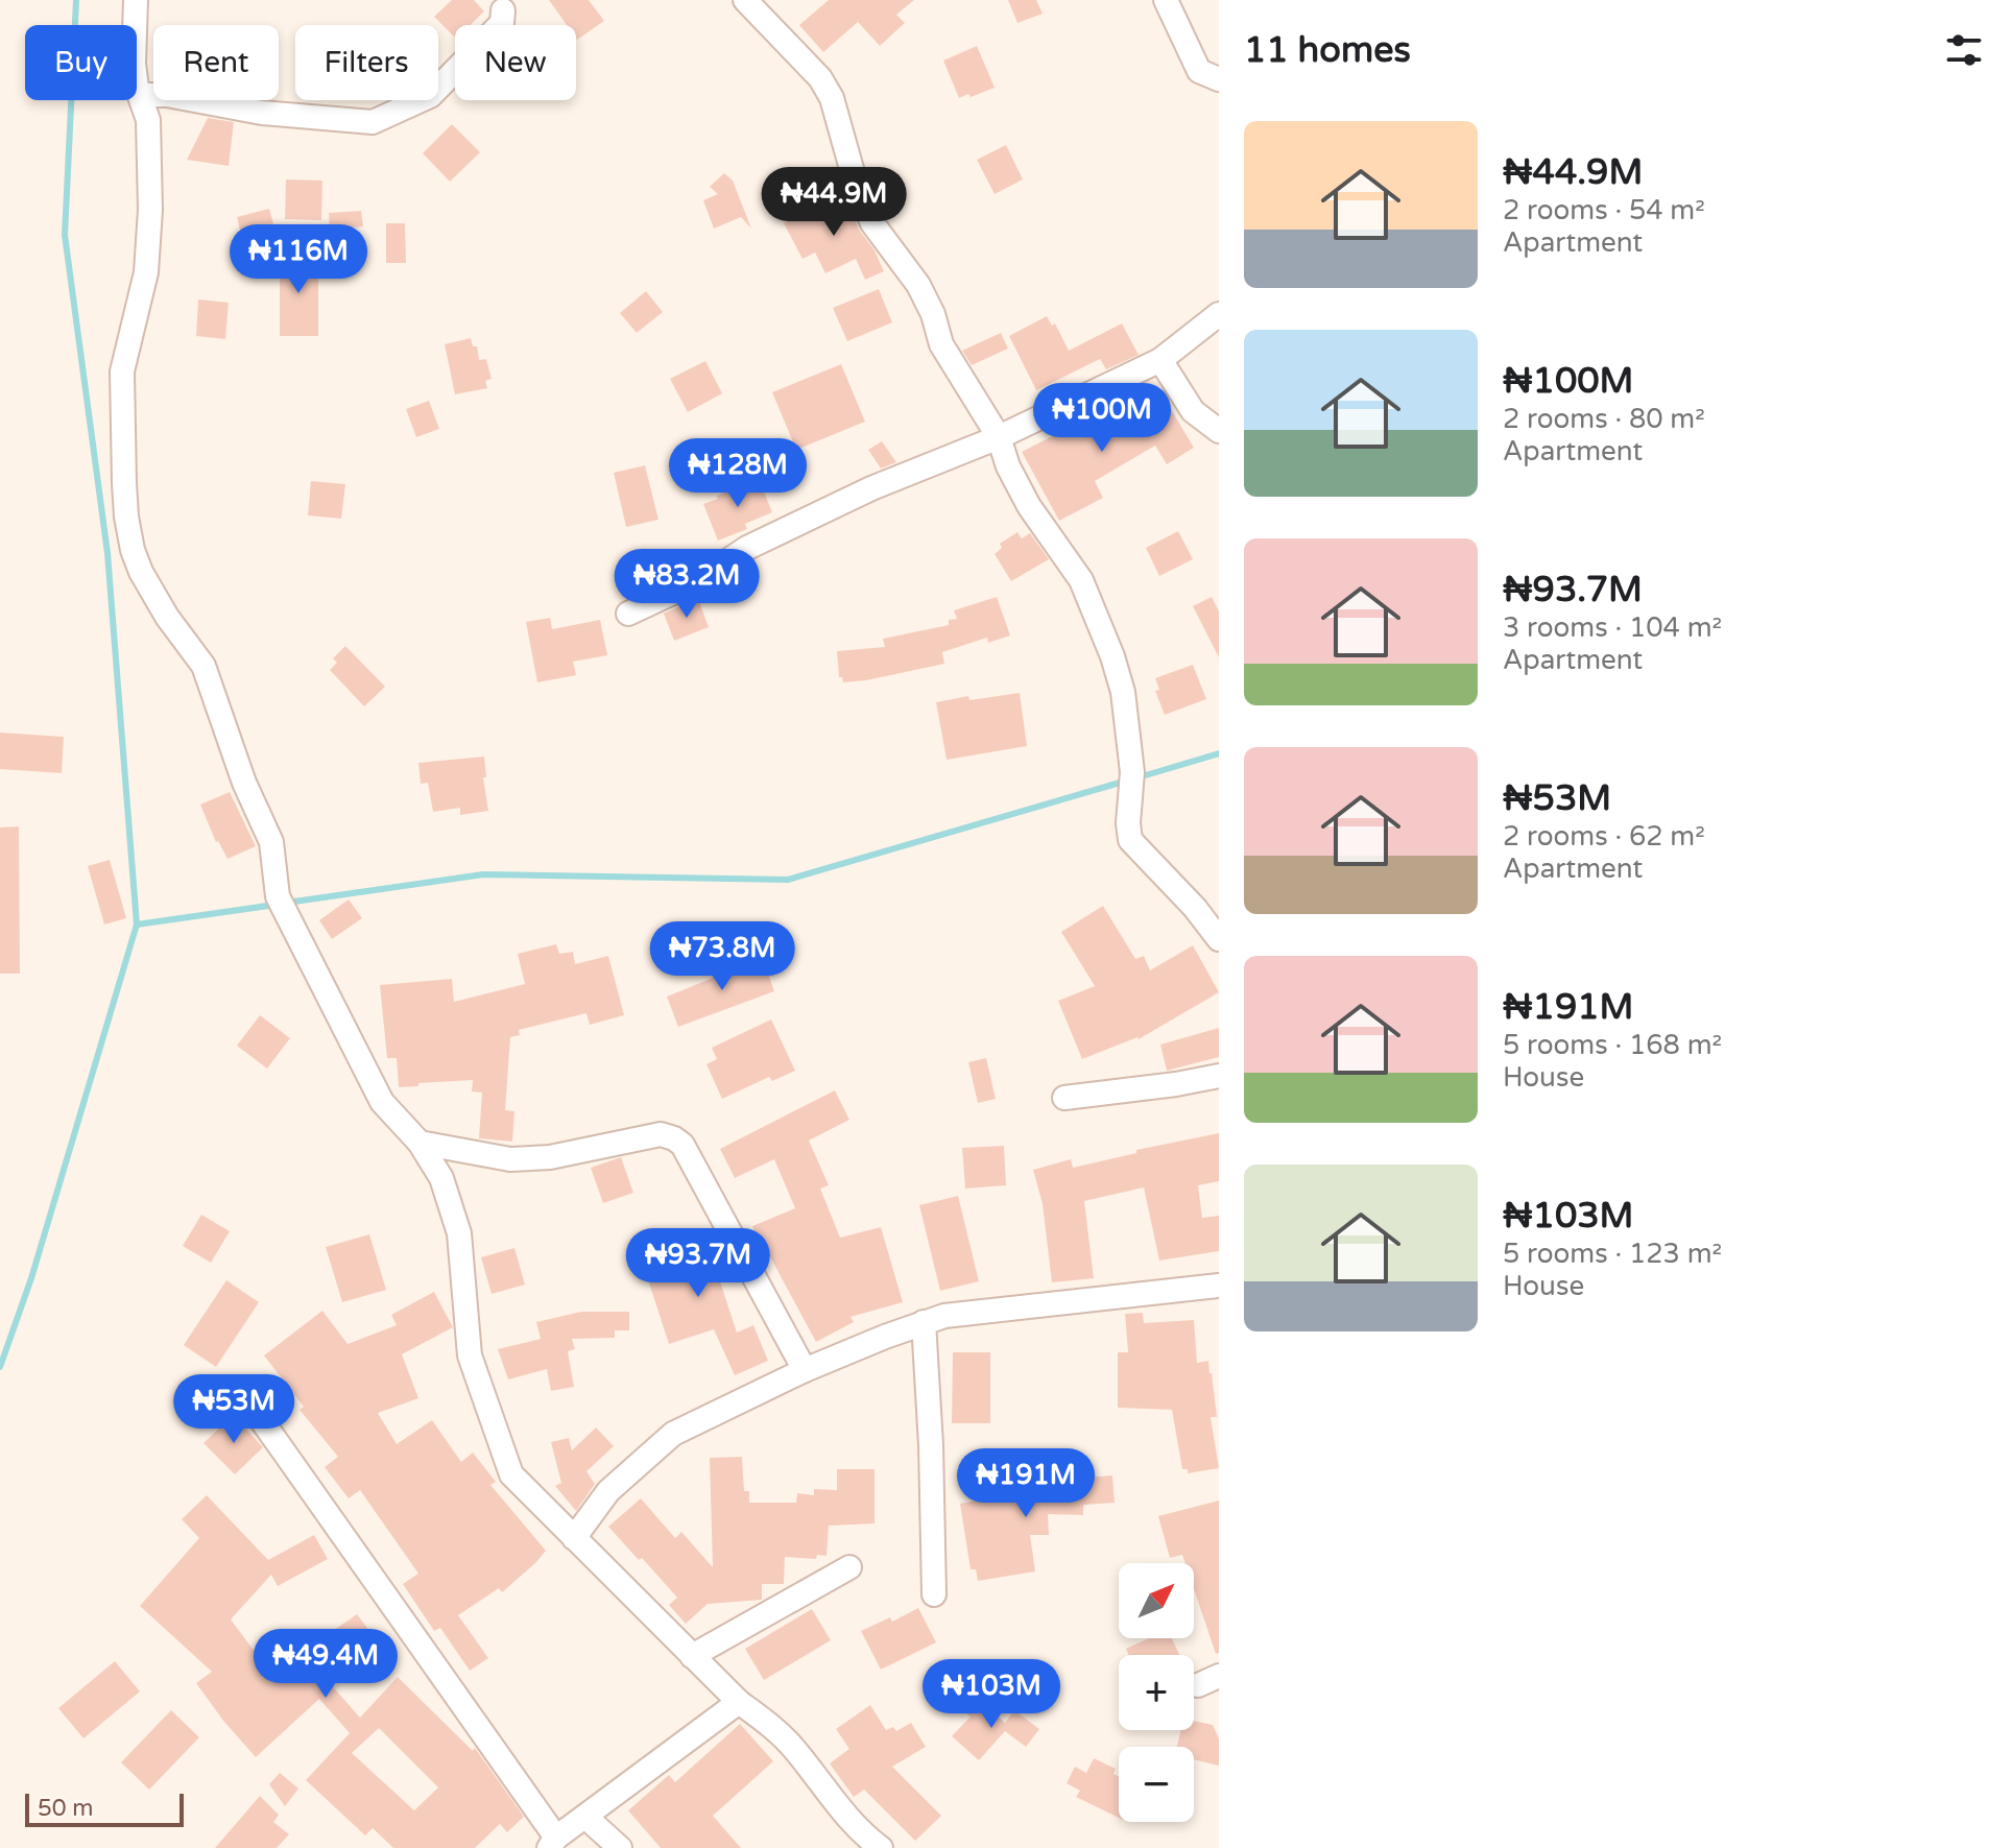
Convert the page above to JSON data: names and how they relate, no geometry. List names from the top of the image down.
{
  "scale_bar": "50 m",
  "north": "top right",
  "page": {
    "heading": "11 homes",
    "chip": [
      "Buy",
      "Rent",
      "Filters",
      "New"
    ],
    "list": [
      {
        "name": "₦44.9M",
        "note": "2 rooms · 54 m² · Apartment"
      },
      {
        "name": "₦100M",
        "note": "2 rooms · 80 m² · Apartment"
      },
      {
        "name": "₦93.7M",
        "note": "3 rooms · 104 m² · Apartment"
      },
      {
        "name": "₦53M",
        "note": "2 rooms · 62 m² · Apartment"
      },
      {
        "name": "₦191M",
        "note": "5 rooms · 168 m² · House"
      },
      {
        "name": "₦103M",
        "note": "5 rooms · 123 m² · House"
      }
    ],
    "price": [
      "₦44.9M",
      "₦116M",
      "₦100M",
      "₦128M",
      "₦83.2M",
      "₦73.8M",
      "₦93.7M",
      "₦53M",
      "₦191M",
      "₦49.4M",
      "₦103M"
    ],
    "map_buttons": ["+", "−"],
    "scale": "50 m"
  }
}
